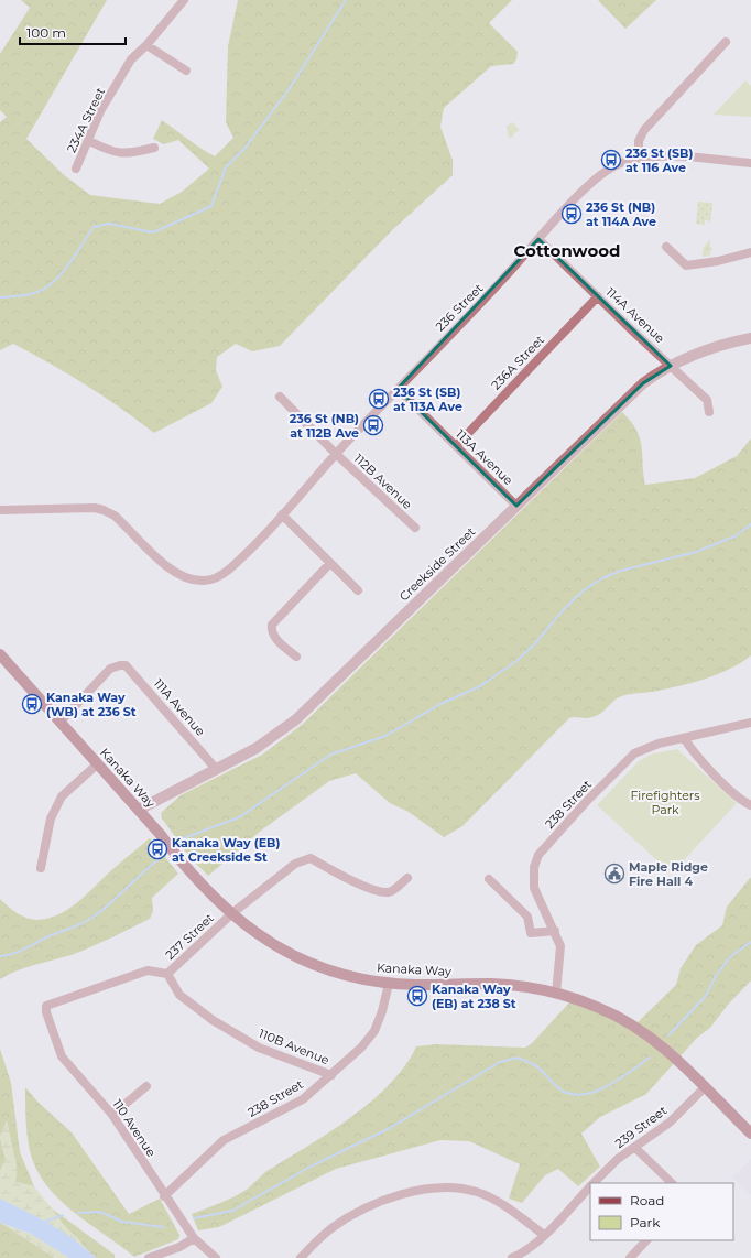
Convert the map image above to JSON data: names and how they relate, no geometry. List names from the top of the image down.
{
  "streets": {
    "main road": ["Kanaka Way"],
    "street": [
      "234A Street",
      "236 Street",
      "114A Avenue",
      "236A Street",
      "113A Avenue",
      "112B Avenue",
      "Creekside Street",
      "111A Avenue",
      "238 Street",
      "237 Street",
      "110B Avenue",
      "239 Street",
      "110 Avenue"
    ]
  },
  "crossings": [
    ["236 Street", "114A Avenue"],
    ["236 Street", "113A Avenue"],
    ["236 Street", "112B Avenue"],
    ["114A Avenue", "236A Street"],
    ["114A Avenue", "Creekside Street"],
    ["236A Street", "113A Avenue"],
    ["113A Avenue", "Creekside Street"],
    ["Creekside Street", "111A Avenue"],
    ["Creekside Street", "Kanaka Way"],
    ["111A Avenue", "Kanaka Way"],
    ["Kanaka Way", "238 Street"],
    ["Kanaka Way", "237 Street"],
    ["Kanaka Way", "239 Street"],
    ["238 Street", "110B Avenue"],
    ["238 Street", "110 Avenue"],
    ["237 Street", "110B Avenue"],
    ["237 Street", "110 Avenue"]
  ],
  "districts": ["Cottonwood"],
  "parks": ["Firefighters Park"],
  "places": {
    "bus stop": [
      "236 St (SB) at 116 Ave",
      "236 St (NB) at 114A Ave",
      "236 St (SB) at 113A Ave",
      "236 St (NB) at 112B Ave",
      "Kanaka Way (WB) at 236 St",
      "Kanaka Way (EB) at Creekside St",
      "Kanaka Way (EB) at 238 St"
    ],
    "public building": ["Maple Ridge Fire Hall 4"]
  },
  "legend": ["Road", "Park"],
  "scale_bar": "100 m"
}
